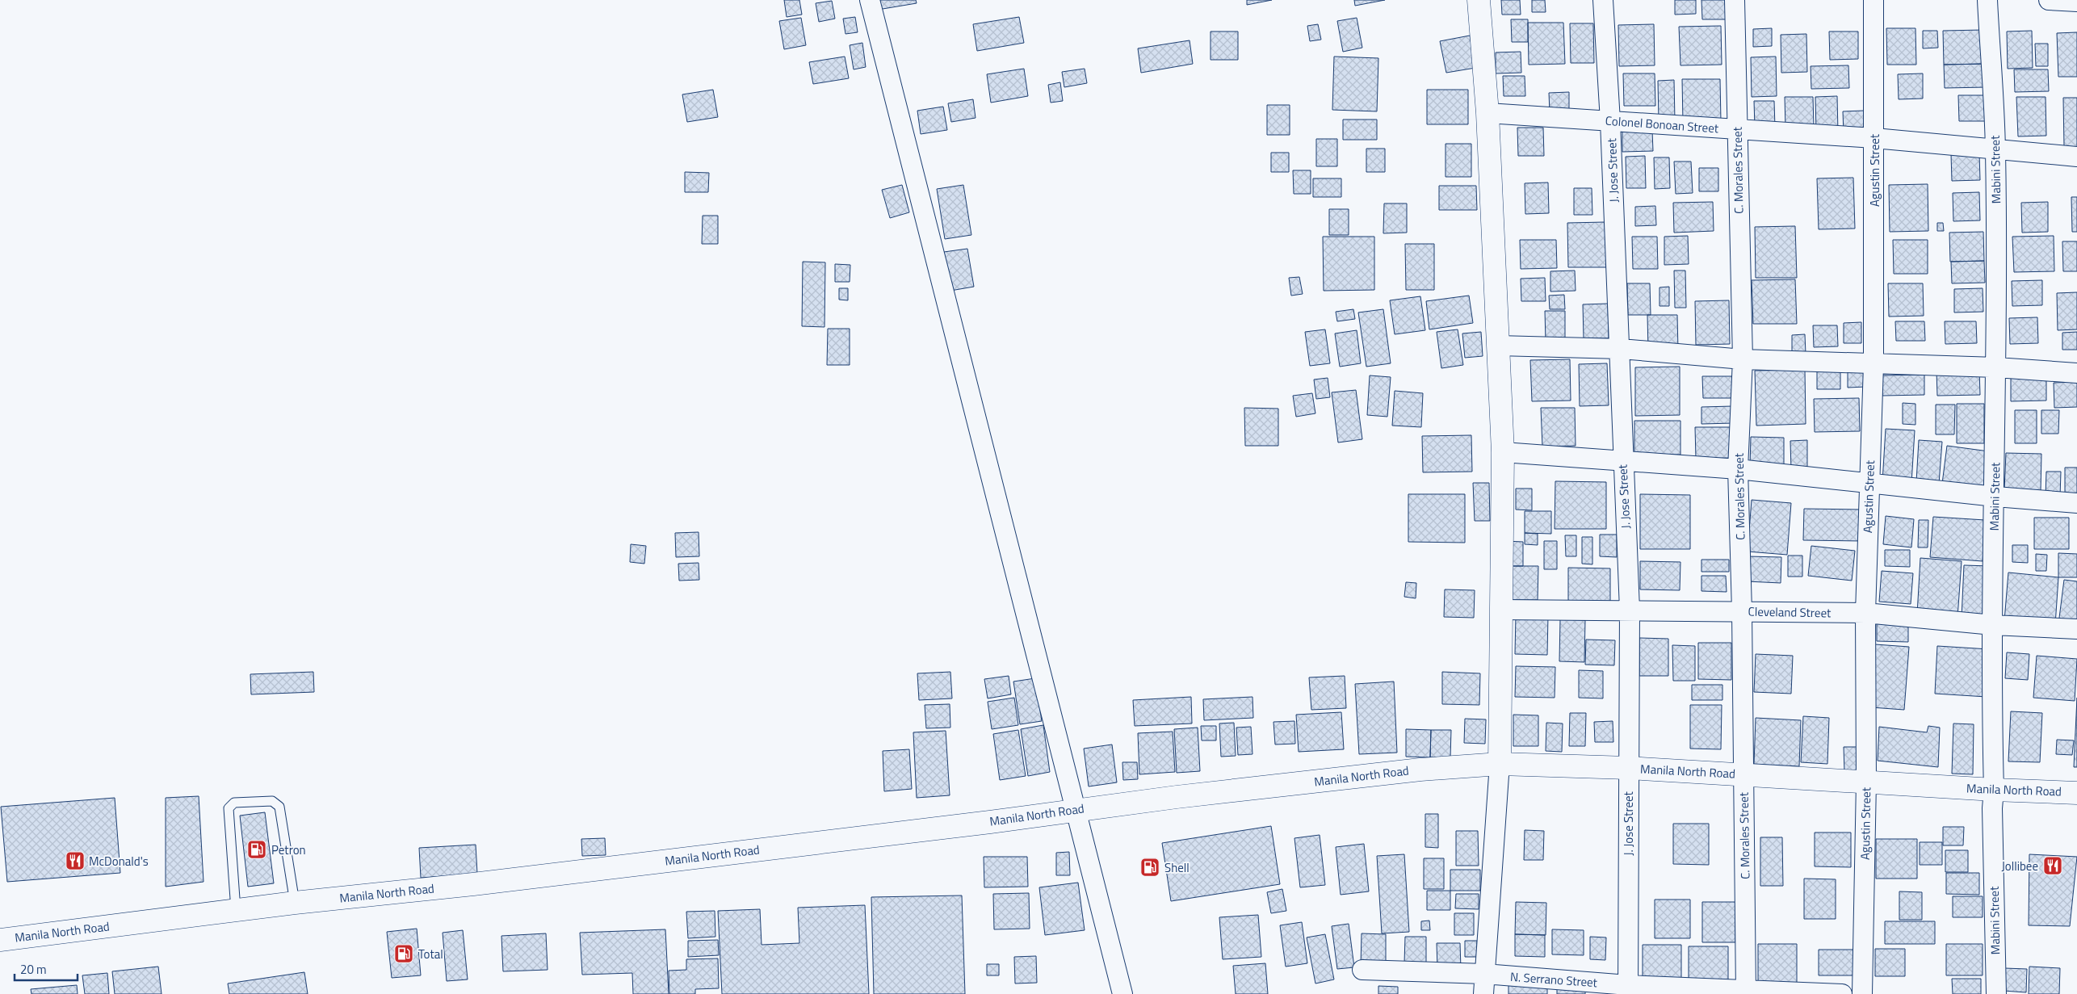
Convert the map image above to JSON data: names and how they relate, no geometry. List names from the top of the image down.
{
  "streets": {
    "main road": ["Manila North Road"],
    "street": [
      "Colonel Bonoan Street",
      "Mabini Street",
      "J. Jose Street",
      "C. Morales Street",
      "Agustin Street",
      "Cleveland Street",
      "N. Serrano Street"
    ]
  },
  "crossings": [
    ["Colonel Bonoan Street", "Mabini Street"],
    ["Colonel Bonoan Street", "J. Jose Street"],
    ["Colonel Bonoan Street", "C. Morales Street"],
    ["Colonel Bonoan Street", "Agustin Street"],
    ["Mabini Street", "Cleveland Street"],
    ["Mabini Street", "Manila North Road"],
    ["J. Jose Street", "Cleveland Street"],
    ["J. Jose Street", "Manila North Road"],
    ["J. Jose Street", "N. Serrano Street"],
    ["C. Morales Street", "Cleveland Street"],
    ["C. Morales Street", "Manila North Road"],
    ["C. Morales Street", "N. Serrano Street"],
    ["Agustin Street", "Cleveland Street"],
    ["Agustin Street", "Manila North Road"]
  ],
  "places": {
    "fuel station": ["Petron", "Shell", "Total"],
    "restaurant": ["McDonald's", "Jollibee"]
  },
  "scale_bar": "20 m"
}
